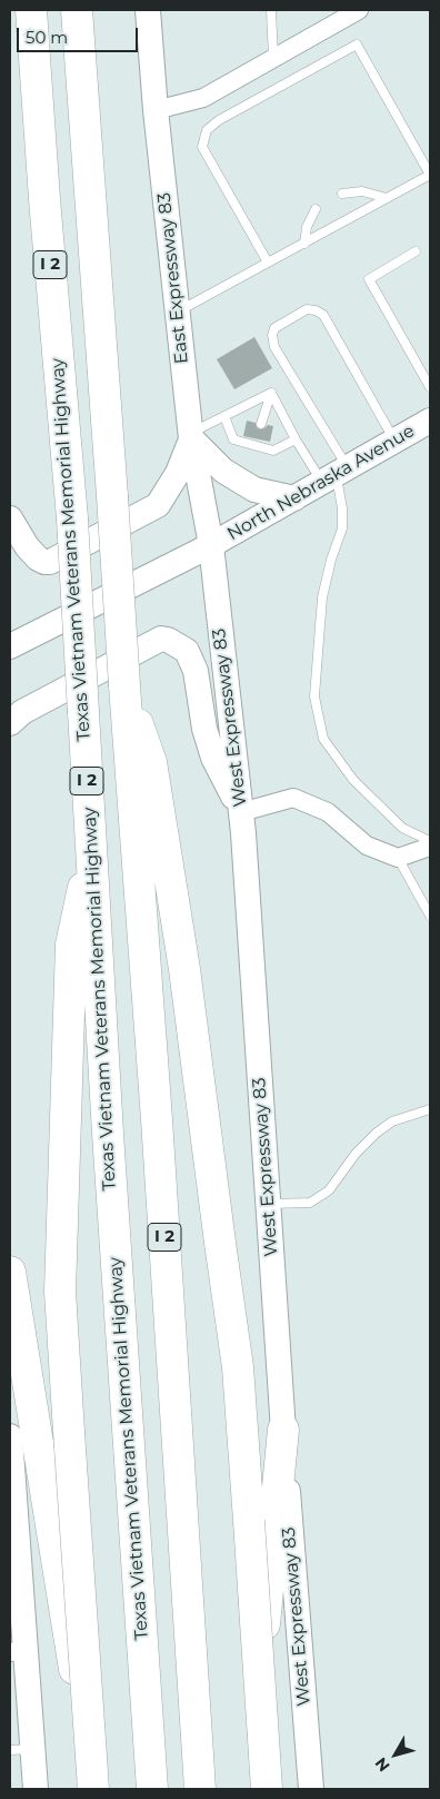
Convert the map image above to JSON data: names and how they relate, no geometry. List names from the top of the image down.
{
  "streets": {
    "highway": ["I 2", "Texas Vietnam Veterans Memorial Highway"],
    "main road": ["East Expressway 83", "North Nebraska Avenue", "West Expressway 83"]
  },
  "crossings": [
    ["East Expressway 83", "North Nebraska Avenue"],
    ["East Expressway 83", "West Expressway 83"],
    ["North Nebraska Avenue", "West Expressway 83"]
  ],
  "scale_bar": "50 m",
  "north": "bottom left"
}
